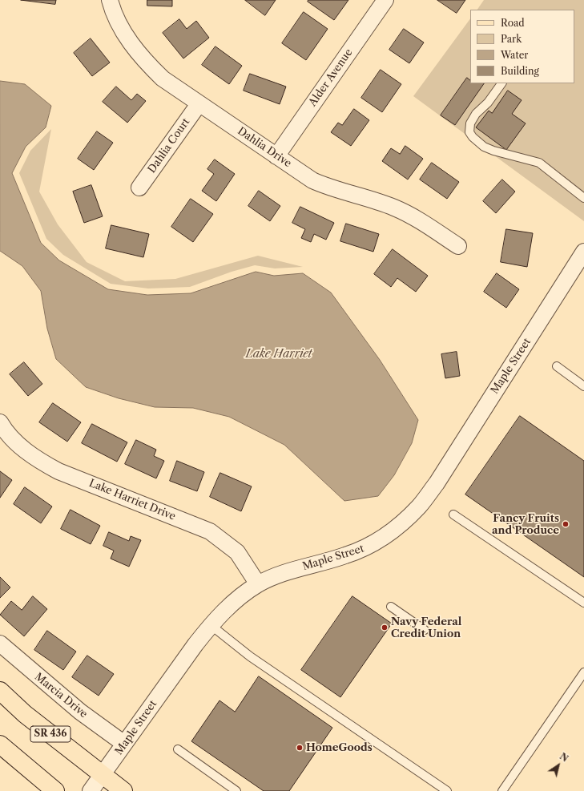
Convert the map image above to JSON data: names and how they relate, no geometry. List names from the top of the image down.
{
  "streets": {
    "main road": ["SR 436"],
    "street": [
      "Alder Avenue",
      "Dahlia Court",
      "Dahlia Drive",
      "Maple Street",
      "Lake Harriet Drive",
      "Marcia Drive"
    ]
  },
  "crossings": [
    ["Alder Avenue", "Dahlia Drive"],
    ["Dahlia Court", "Dahlia Drive"],
    ["Maple Street", "Lake Harriet Drive"],
    ["Maple Street", "Marcia Drive"],
    ["Maple Street", "SR 436"]
  ],
  "water": ["Lake Harriet"],
  "places": ["Fancy Fruits and Produce", "Navy Federal Credit Union", "HomeGoods"],
  "legend": [
    "Road",
    "Park",
    "Water",
    "Building"
  ],
  "north": "top right"
}
